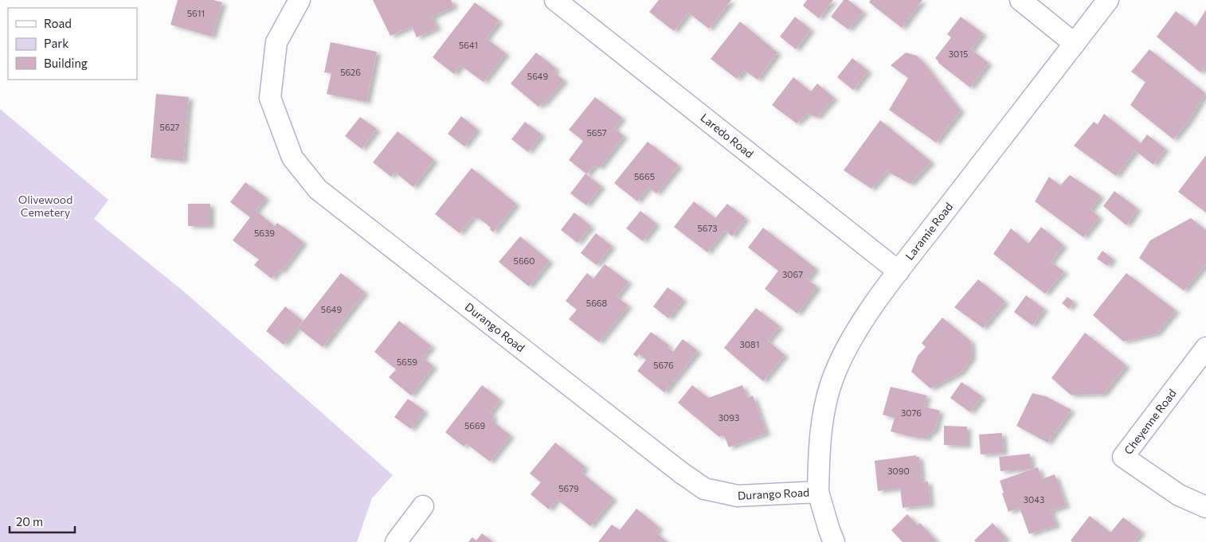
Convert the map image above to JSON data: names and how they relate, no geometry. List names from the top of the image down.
{
  "streets": {
    "street": [
      "Laredo Road",
      "Laramie Road",
      "Durango Road",
      "Cheyenne Road"
    ]
  },
  "crossings": [
    ["Laredo Road", "Laramie Road"],
    ["Laramie Road", "Durango Road"]
  ],
  "parks": ["Olivewood Cemetery"],
  "house_numbers": [
    "5611",
    "5641",
    "3015",
    "5626",
    "5649",
    "5627",
    "5657",
    "5665",
    "5673",
    "5639",
    "5660",
    "3067",
    "5668",
    "5649",
    "3081",
    "5659",
    "5676",
    "3076",
    "3093",
    "5669",
    "3090",
    "5679",
    "3043"
  ],
  "legend": ["Road", "Park", "Building"],
  "scale_bar": "20 m"
}
